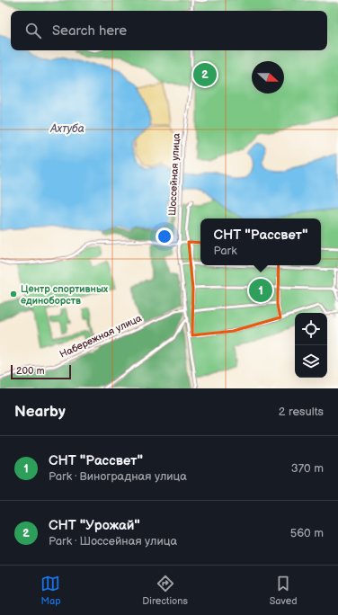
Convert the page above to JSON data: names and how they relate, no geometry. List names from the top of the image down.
{
  "streets": {
    "street": ["Шоссейная улица", "Набережная улица"]
  },
  "crossings": [
    ["Шоссейная улица", "Набережная улица"]
  ],
  "water": ["Ахтуба"],
  "places": ["Центр спортивных единоборств"],
  "scale_bar": "200 m",
  "north": "right",
  "page": {
    "search": "Search here",
    "pins": ["2", "1"],
    "popup": ["СНТ \"Рассвет\"", "Park"],
    "scale": "200 m",
    "heading": ["Nearby", "2 results"],
    "list": [
      {
        "mark": "1",
        "name": "СНТ \"Рассвет\"",
        "note": "Park · Виноградная улица",
        "value": "370 m"
      },
      {
        "mark": "2",
        "name": "СНТ \"Урожай\"",
        "note": "Park · Шоссейная улица",
        "value": "560 m"
      }
    ],
    "nav": ["Map", "Directions", "Saved"]
  }
}
